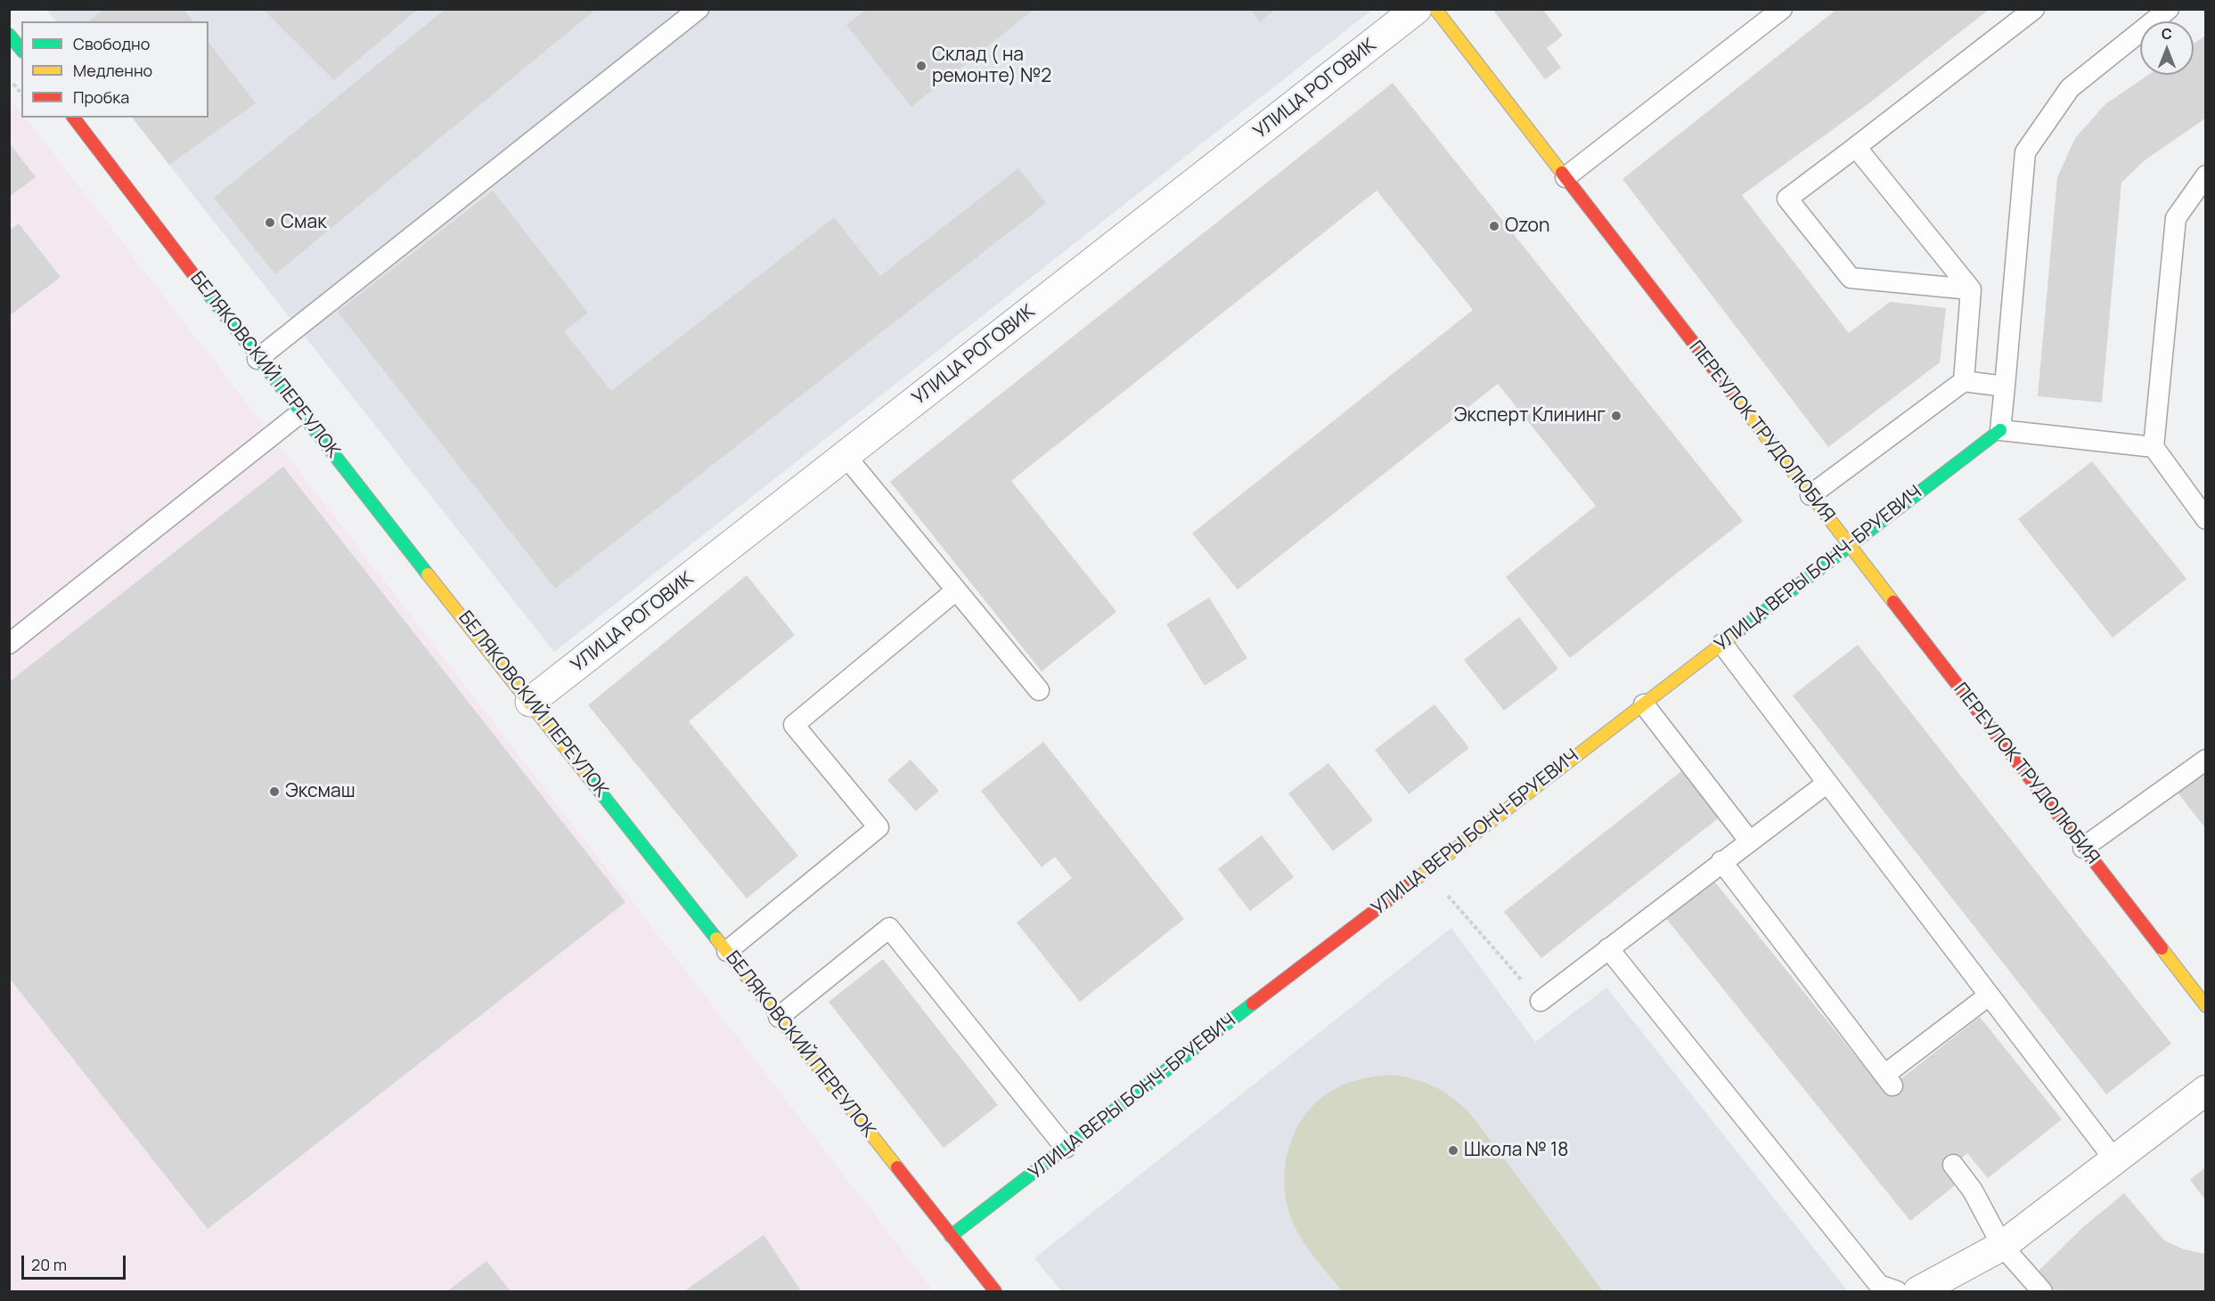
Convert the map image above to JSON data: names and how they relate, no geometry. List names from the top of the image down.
{
  "streets": {
    "street": [
      "УЛИЦА РОГОВИК",
      "БЕЛЯКОВСКИЙ ПЕРЕУЛОК",
      "ПЕРЕУЛОК ТРУДОЛЮБИЯ",
      "УЛИЦА ВЕРЫ БОНЧ-БРУЕВИЧ"
    ]
  },
  "crossings": [
    ["УЛИЦА РОГОВИК", "БЕЛЯКОВСКИЙ ПЕРЕУЛОК"],
    ["БЕЛЯКОВСКИЙ ПЕРЕУЛОК", "УЛИЦА ВЕРЫ БОНЧ-БРУЕВИЧ"],
    ["ПЕРЕУЛОК ТРУДОЛЮБИЯ", "УЛИЦА ВЕРЫ БОНЧ-БРУЕВИЧ"]
  ],
  "places": [
    "Склад ( на ремонте) №2",
    "Смак",
    "Ozon",
    "Эксперт Клининг",
    "Эксмаш",
    "Школа № 18"
  ],
  "legend": ["Свободно", "Медленно", "Пробка"],
  "scale_bar": "20 m",
  "north": "top"
}
